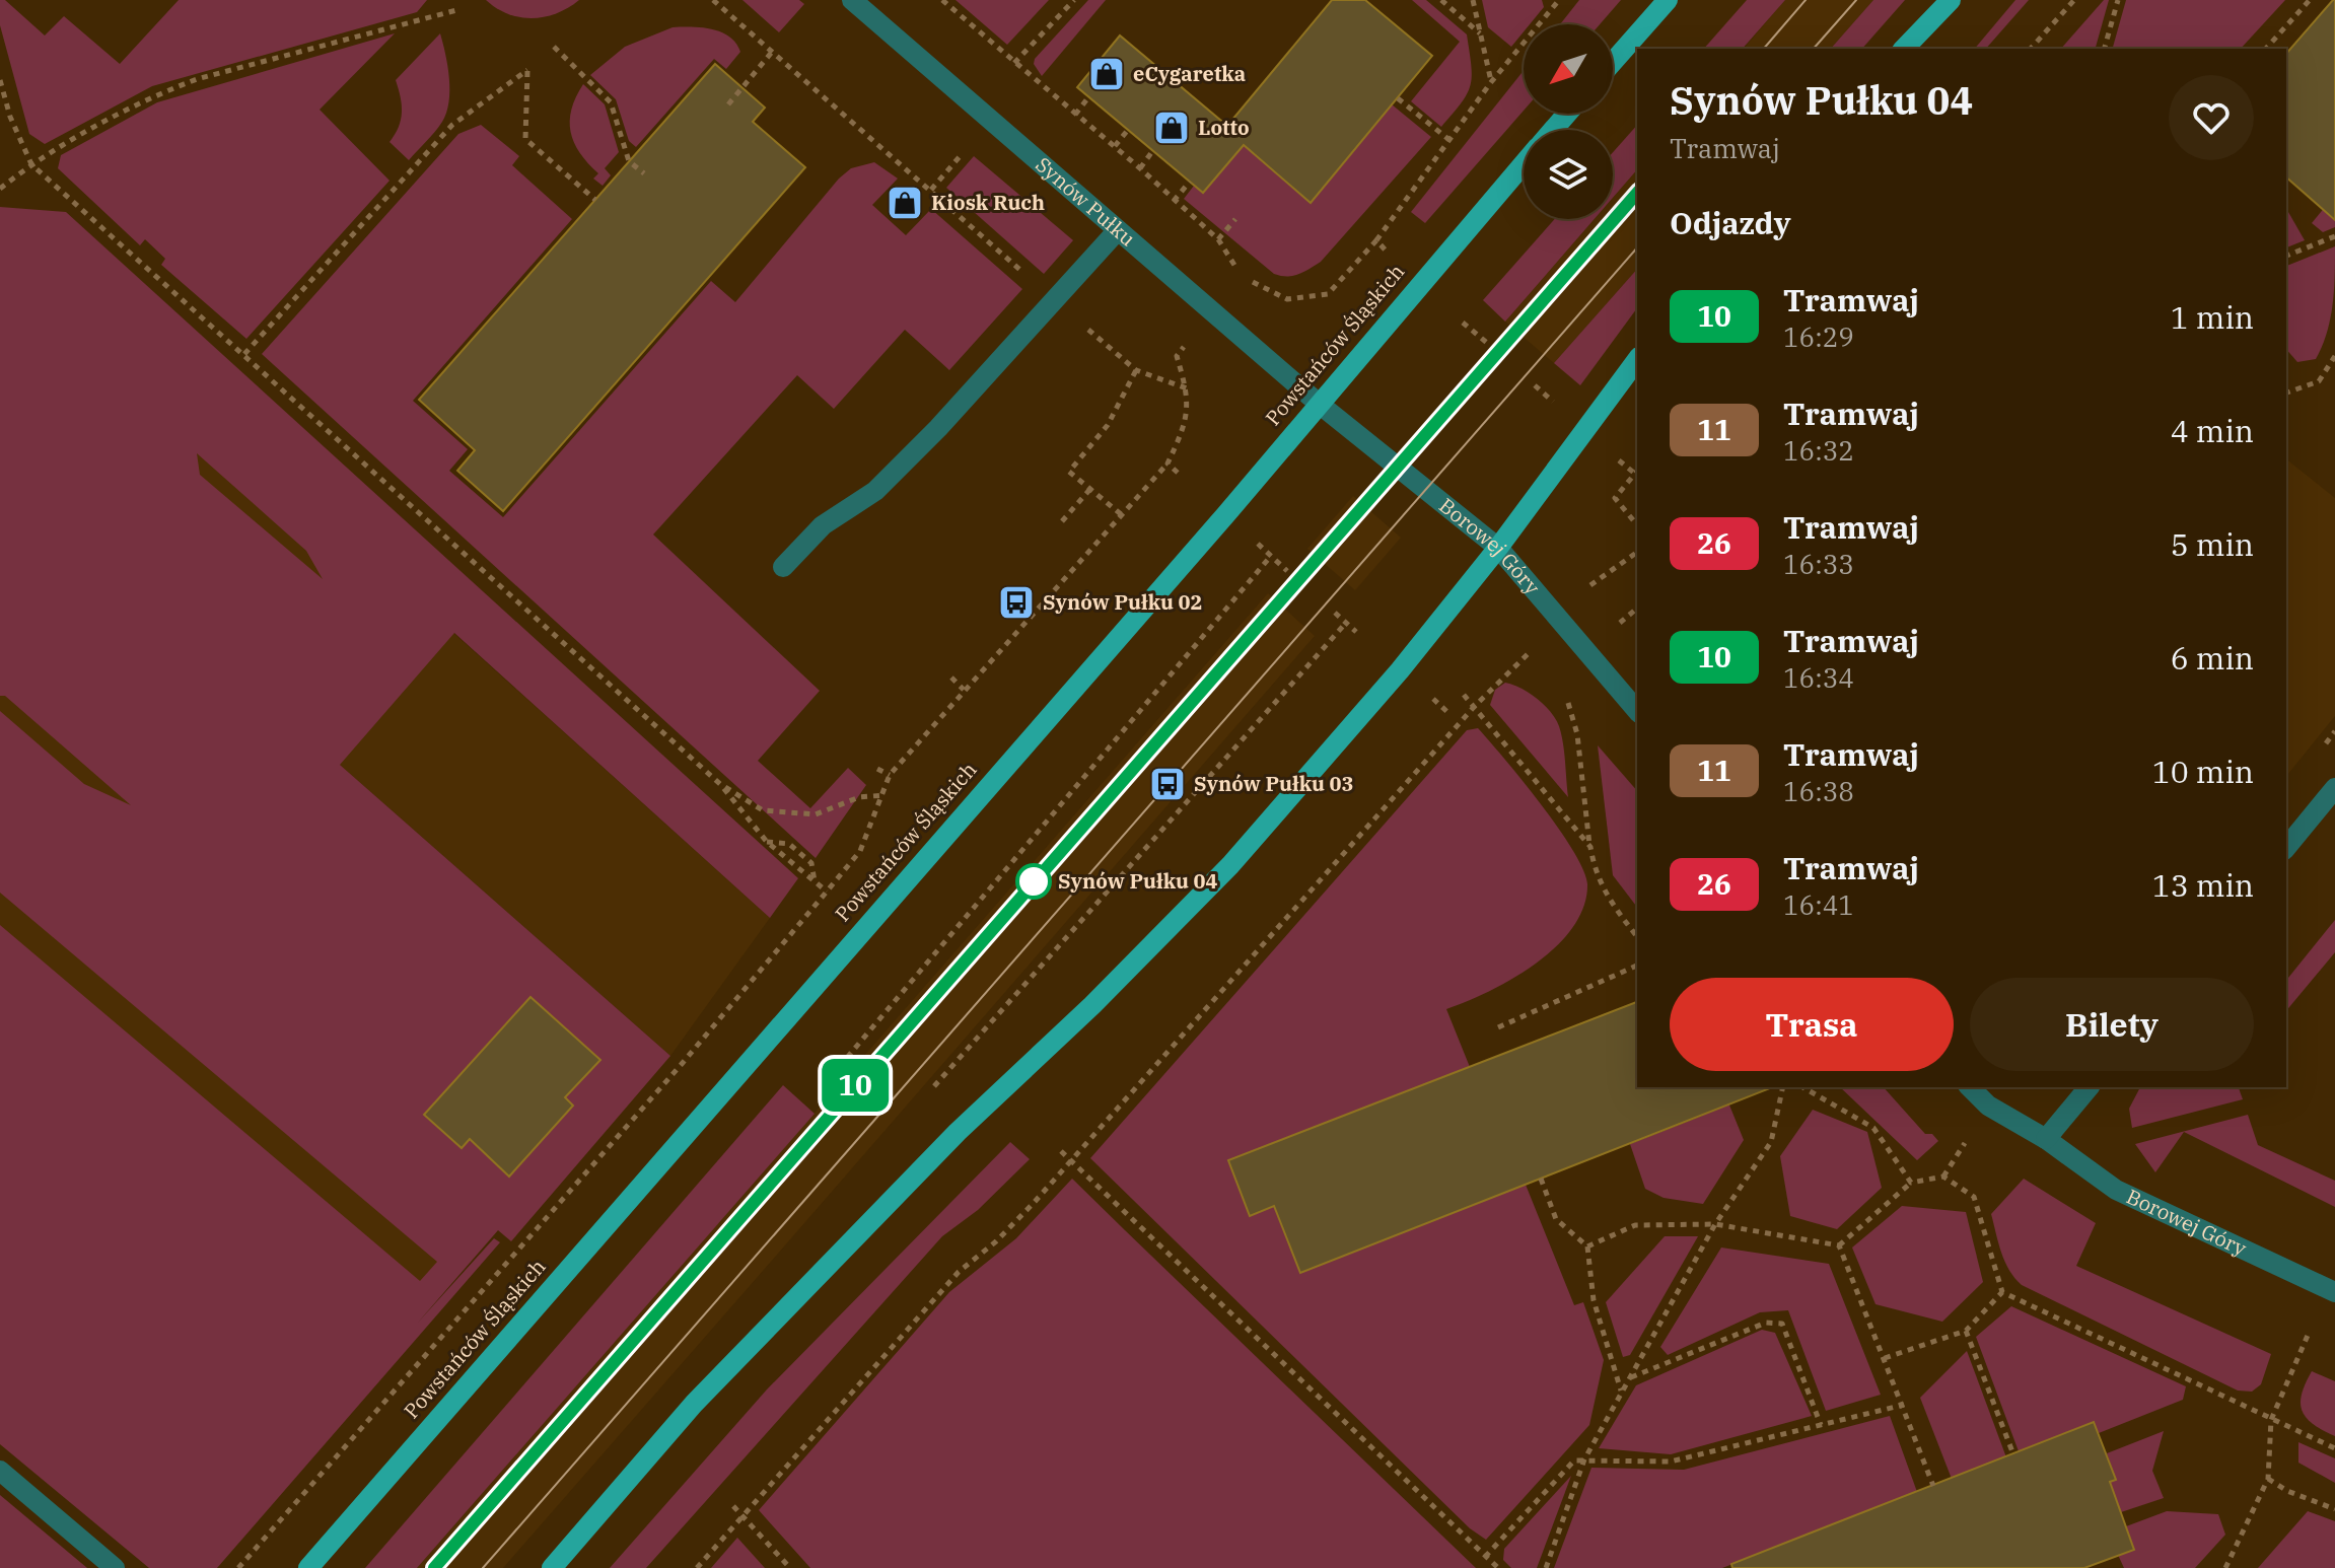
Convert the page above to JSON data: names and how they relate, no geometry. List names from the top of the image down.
{
  "streets": {
    "main road": ["Powstańców Śląskich"],
    "street": ["Synów Pułku", "Borowej Góry"]
  },
  "crossings": [
    ["Synów Pułku", "Powstańców Śląskich"],
    ["Synów Pułku", "Borowej Góry"],
    ["Powstańców Śląskich", "Borowej Góry"]
  ],
  "places": {
    "shop": ["eCygaretka", "Lotto", "Kiosk Ruch"],
    "bus stop": ["Synów Pułku 02", "Synów Pułku 03"],
    "other": ["Synów Pułku 04"]
  },
  "lines": ["tram line 10"],
  "north": "bottom left",
  "page": {
    "on_map": "10",
    "heading": [
      ["Synów Pułku 04", "Tramwaj"],
      "Odjazdy"
    ],
    "list": [
      {
        "mark": "10",
        "name": "Tramwaj",
        "note": "16:29",
        "value": "1 min"
      },
      {
        "mark": "11",
        "name": "Tramwaj",
        "note": "16:32",
        "value": "4 min"
      },
      {
        "mark": "26",
        "name": "Tramwaj",
        "note": "16:33",
        "value": "5 min"
      },
      {
        "mark": "10",
        "name": "Tramwaj",
        "note": "16:34",
        "value": "6 min"
      },
      {
        "mark": "11",
        "name": "Tramwaj",
        "note": "16:38",
        "value": "10 min"
      },
      {
        "mark": "26",
        "name": "Tramwaj",
        "note": "16:41",
        "value": "13 min"
      }
    ],
    "buttons": ["Trasa", "Bilety"]
  }
}
